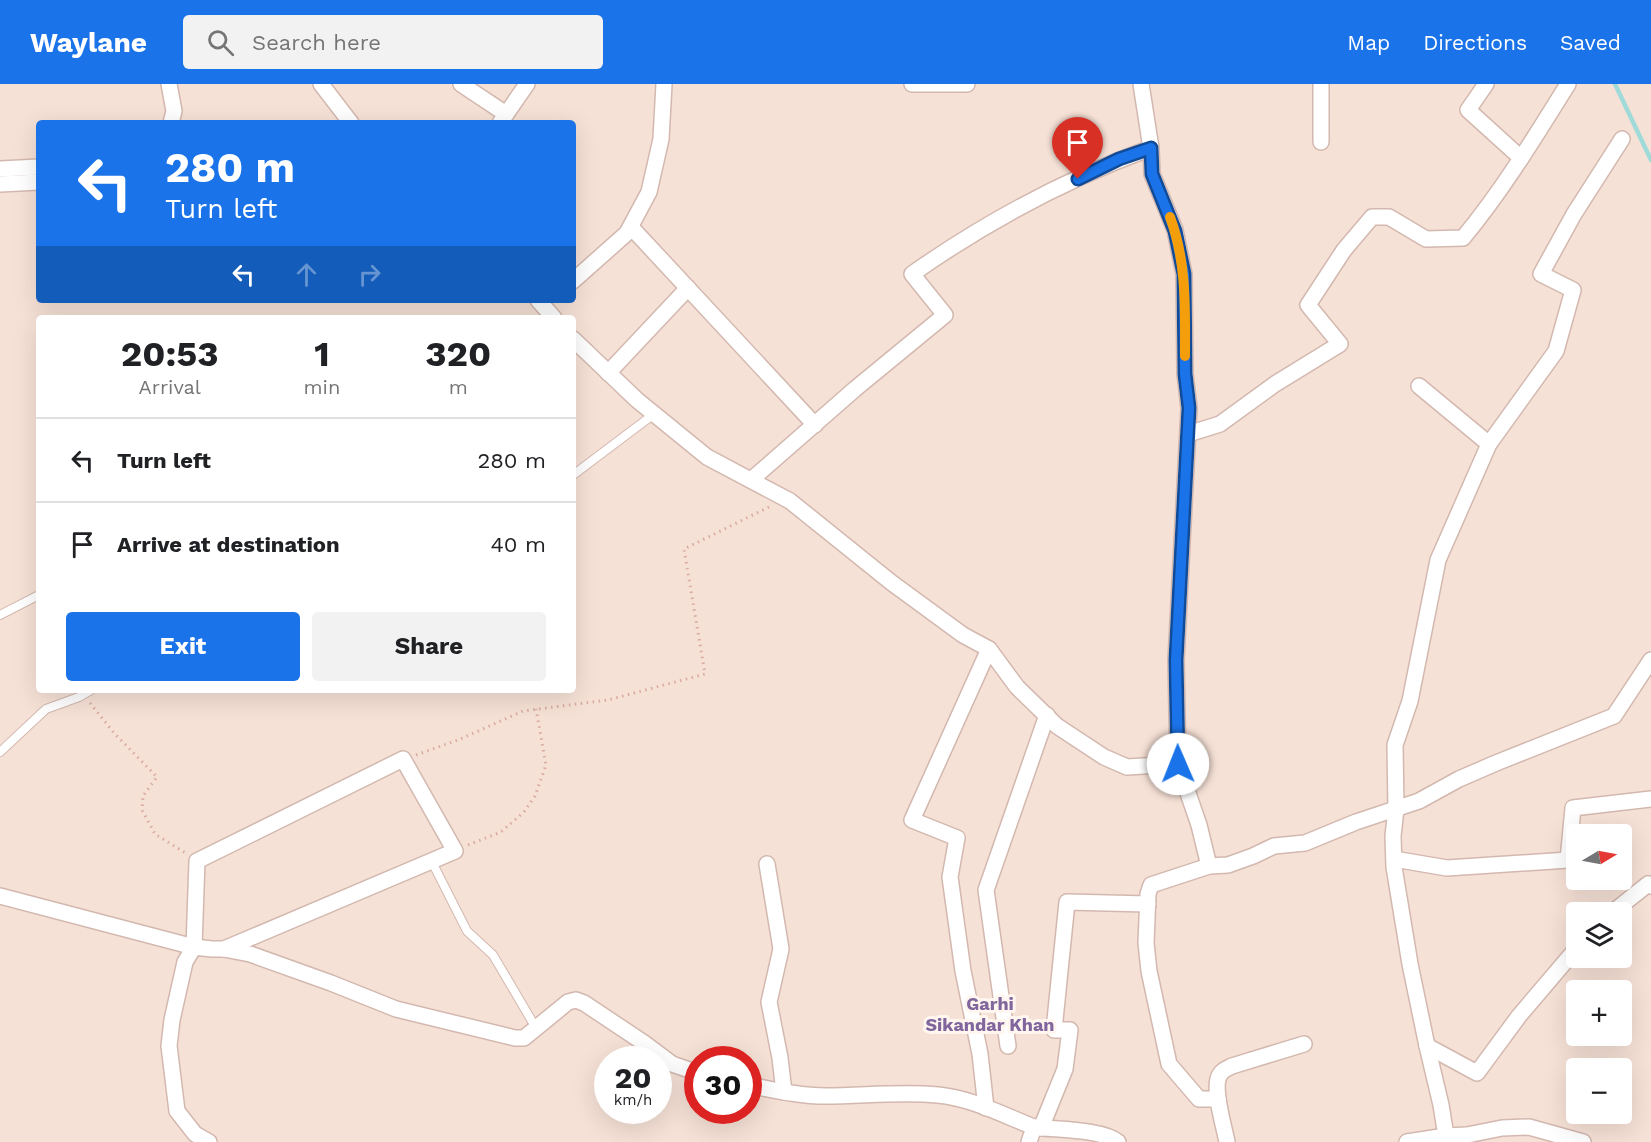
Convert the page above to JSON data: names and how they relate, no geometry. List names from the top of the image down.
{
  "districts": ["Garhi Sikandar Khan"],
  "north": "right",
  "page": {
    "header": "Waylane",
    "search": "Search here",
    "nav": ["Map", "Directions", "Saved"],
    "turn": ["280 m", "Turn left"],
    "eta": [
      "20:53",
      "Arrival",
      "1",
      "min",
      "320",
      "m"
    ],
    "list": [
      {
        "name": "Turn left",
        "value": "280 m"
      },
      {
        "name": "Arrive at destination",
        "value": "40 m"
      }
    ],
    "buttons": ["Exit", "Share"],
    "map_buttons": ["+", "−"],
    "speed": "20 km/h",
    "limit": "30"
  }
}
